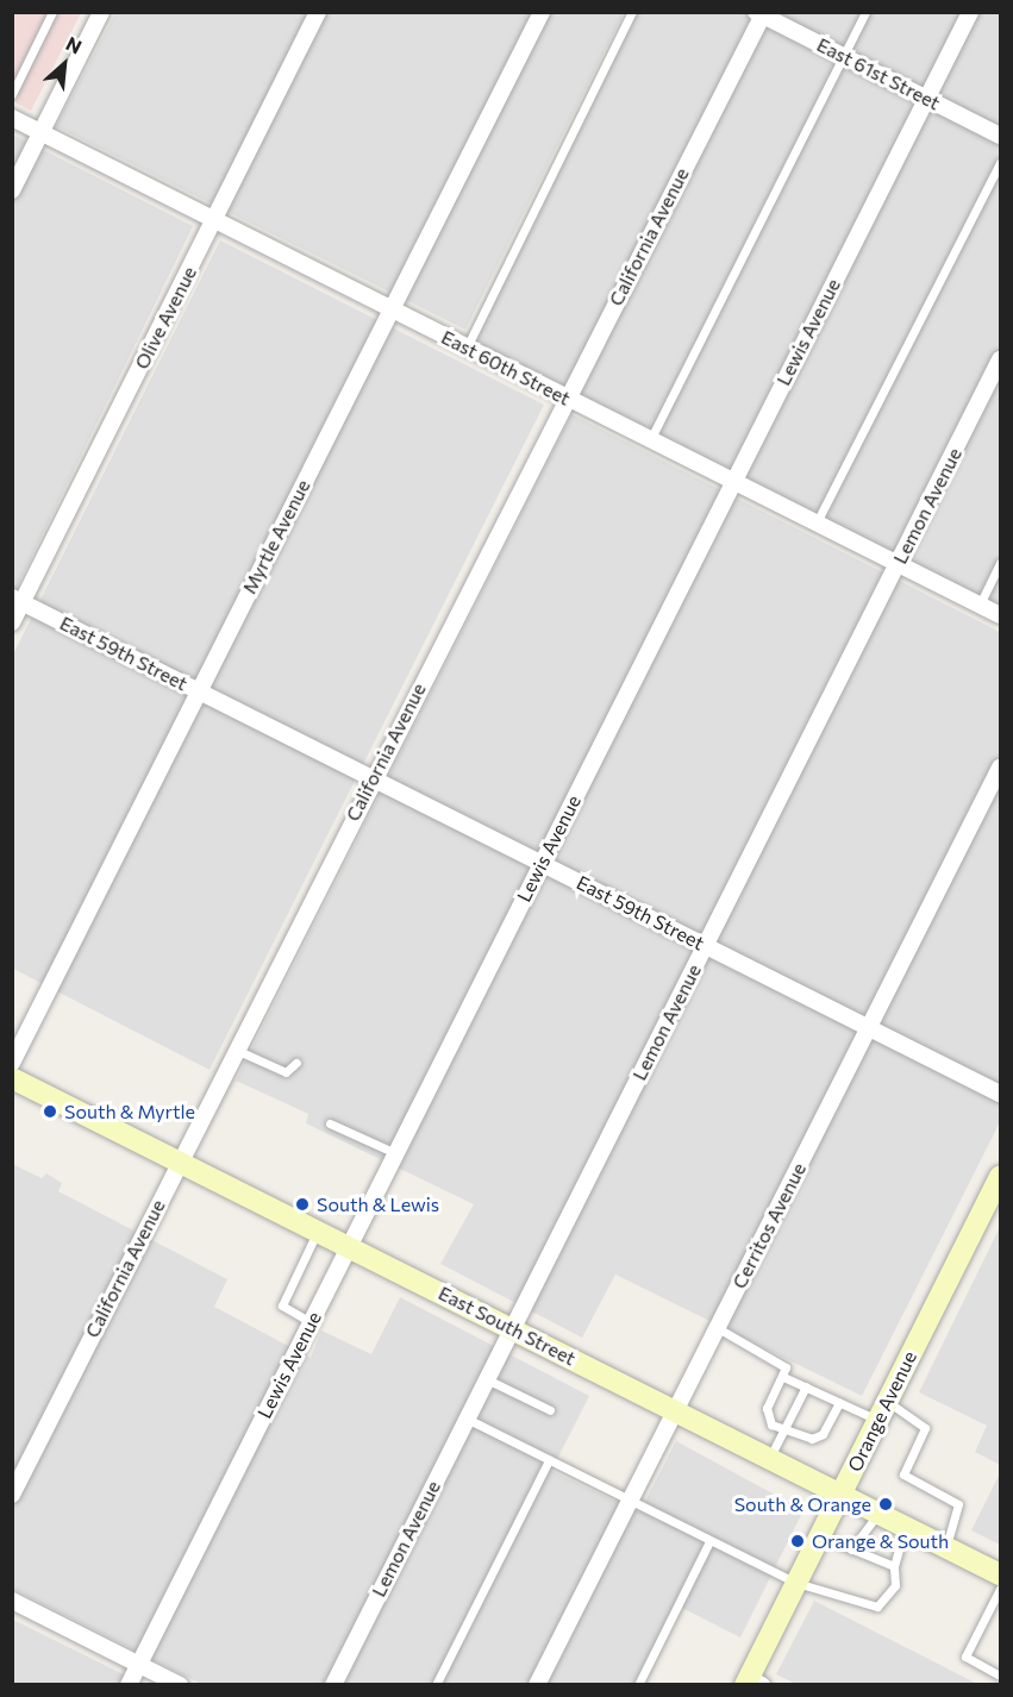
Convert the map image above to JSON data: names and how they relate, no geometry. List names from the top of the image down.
{
  "streets": {
    "main road": ["East South Street", "Orange Avenue"],
    "street": [
      "East 61st Street",
      "California Avenue",
      "Olive Avenue",
      "Lewis Avenue",
      "East 60th Street",
      "Lemon Avenue",
      "Myrtle Avenue",
      "East 59th Street",
      "Cerritos Avenue"
    ]
  },
  "crossings": [
    ["East 61st Street", "California Avenue"],
    ["East 61st Street", "Lewis Avenue"],
    ["California Avenue", "East 60th Street"],
    ["California Avenue", "East 59th Street"],
    ["California Avenue", "East South Street"],
    ["Olive Avenue", "East 60th Street"],
    ["Olive Avenue", "East 59th Street"],
    ["Lewis Avenue", "East 60th Street"],
    ["Lewis Avenue", "East 59th Street"],
    ["Lewis Avenue", "East South Street"],
    ["East 60th Street", "Lemon Avenue"],
    ["East 60th Street", "Myrtle Avenue"],
    ["Lemon Avenue", "East 59th Street"],
    ["Lemon Avenue", "East South Street"],
    ["Myrtle Avenue", "East 59th Street"],
    ["East 59th Street", "Cerritos Avenue"],
    ["Cerritos Avenue", "East South Street"],
    ["East South Street", "Orange Avenue"]
  ],
  "places": [
    "South & Myrtle",
    "South & Lewis",
    "South & Orange",
    "Orange & South"
  ],
  "north": "top right"
}
